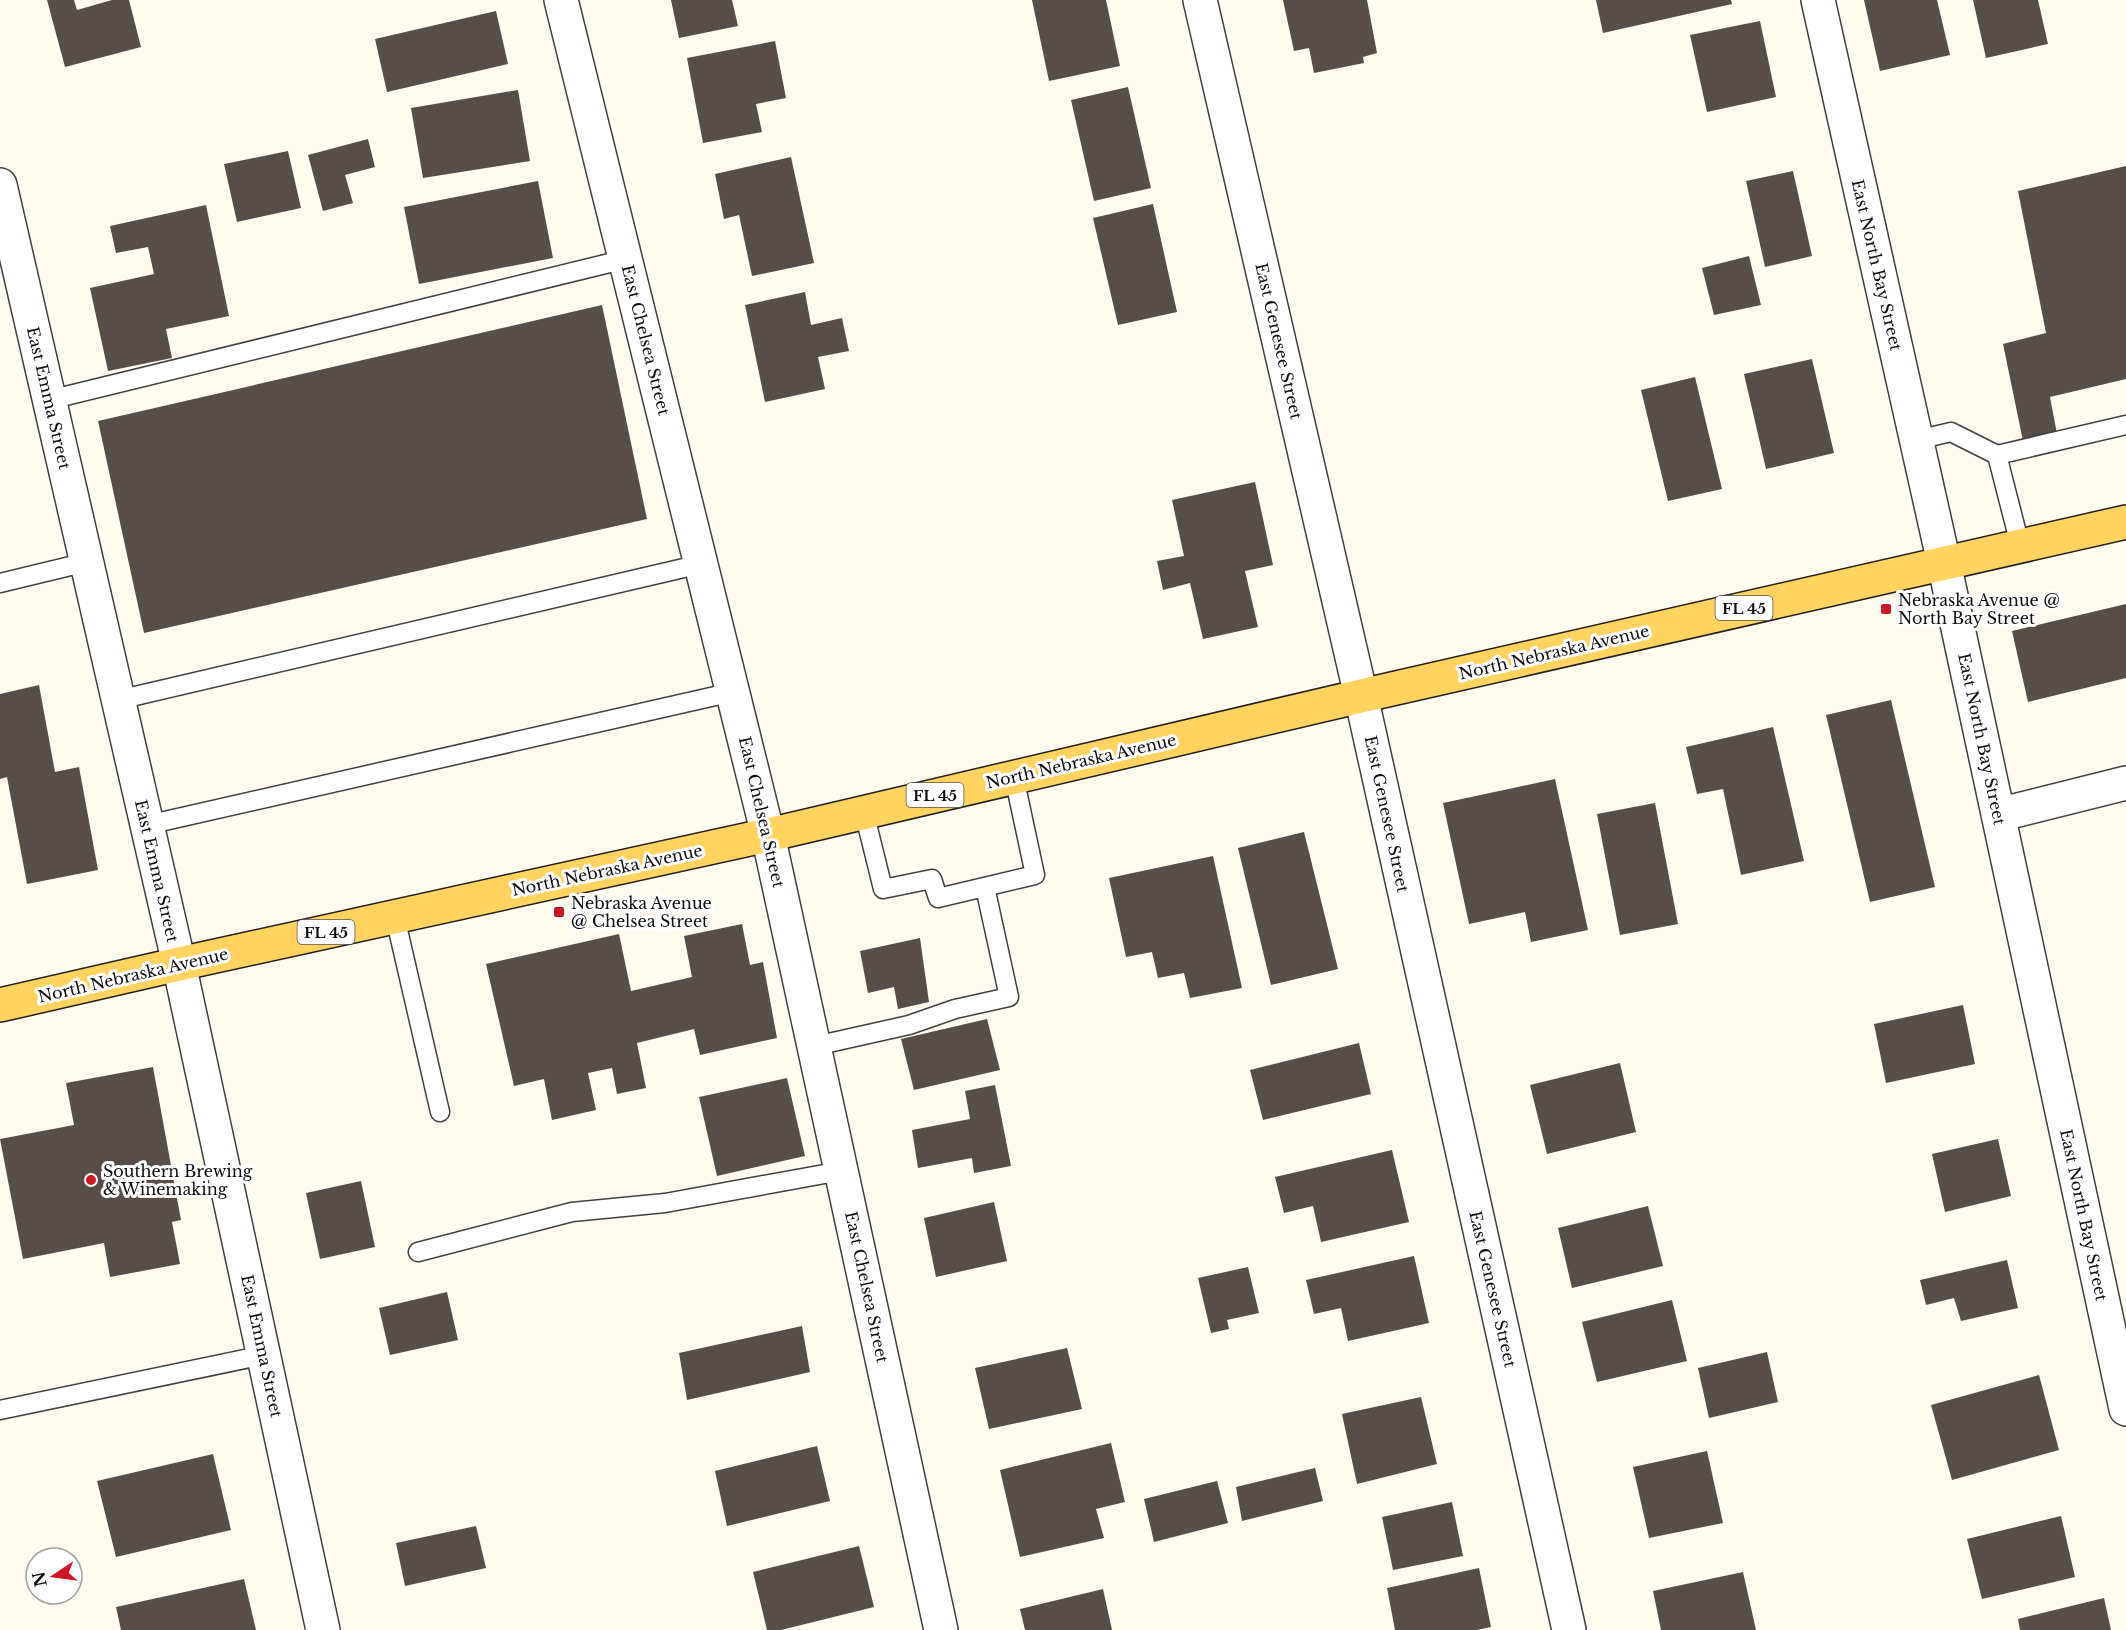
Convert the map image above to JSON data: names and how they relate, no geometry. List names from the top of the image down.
{
  "streets": {
    "main road": ["FL 45", "North Nebraska Avenue"],
    "street": [
      "East North Bay Street",
      "East Chelsea Street",
      "East Genesee Street",
      "East Emma Street"
    ]
  },
  "crossings": [
    ["East North Bay Street", "North Nebraska Avenue"],
    ["East Chelsea Street", "North Nebraska Avenue"],
    ["East Genesee Street", "North Nebraska Avenue"],
    ["East Emma Street", "North Nebraska Avenue"]
  ],
  "places": {
    "transit": ["Nebraska Avenue @ North Bay Street", "Nebraska Avenue @ Chelsea Street"],
    "other": ["Southern Brewing & Winemaking"]
  },
  "north": "left"
}
